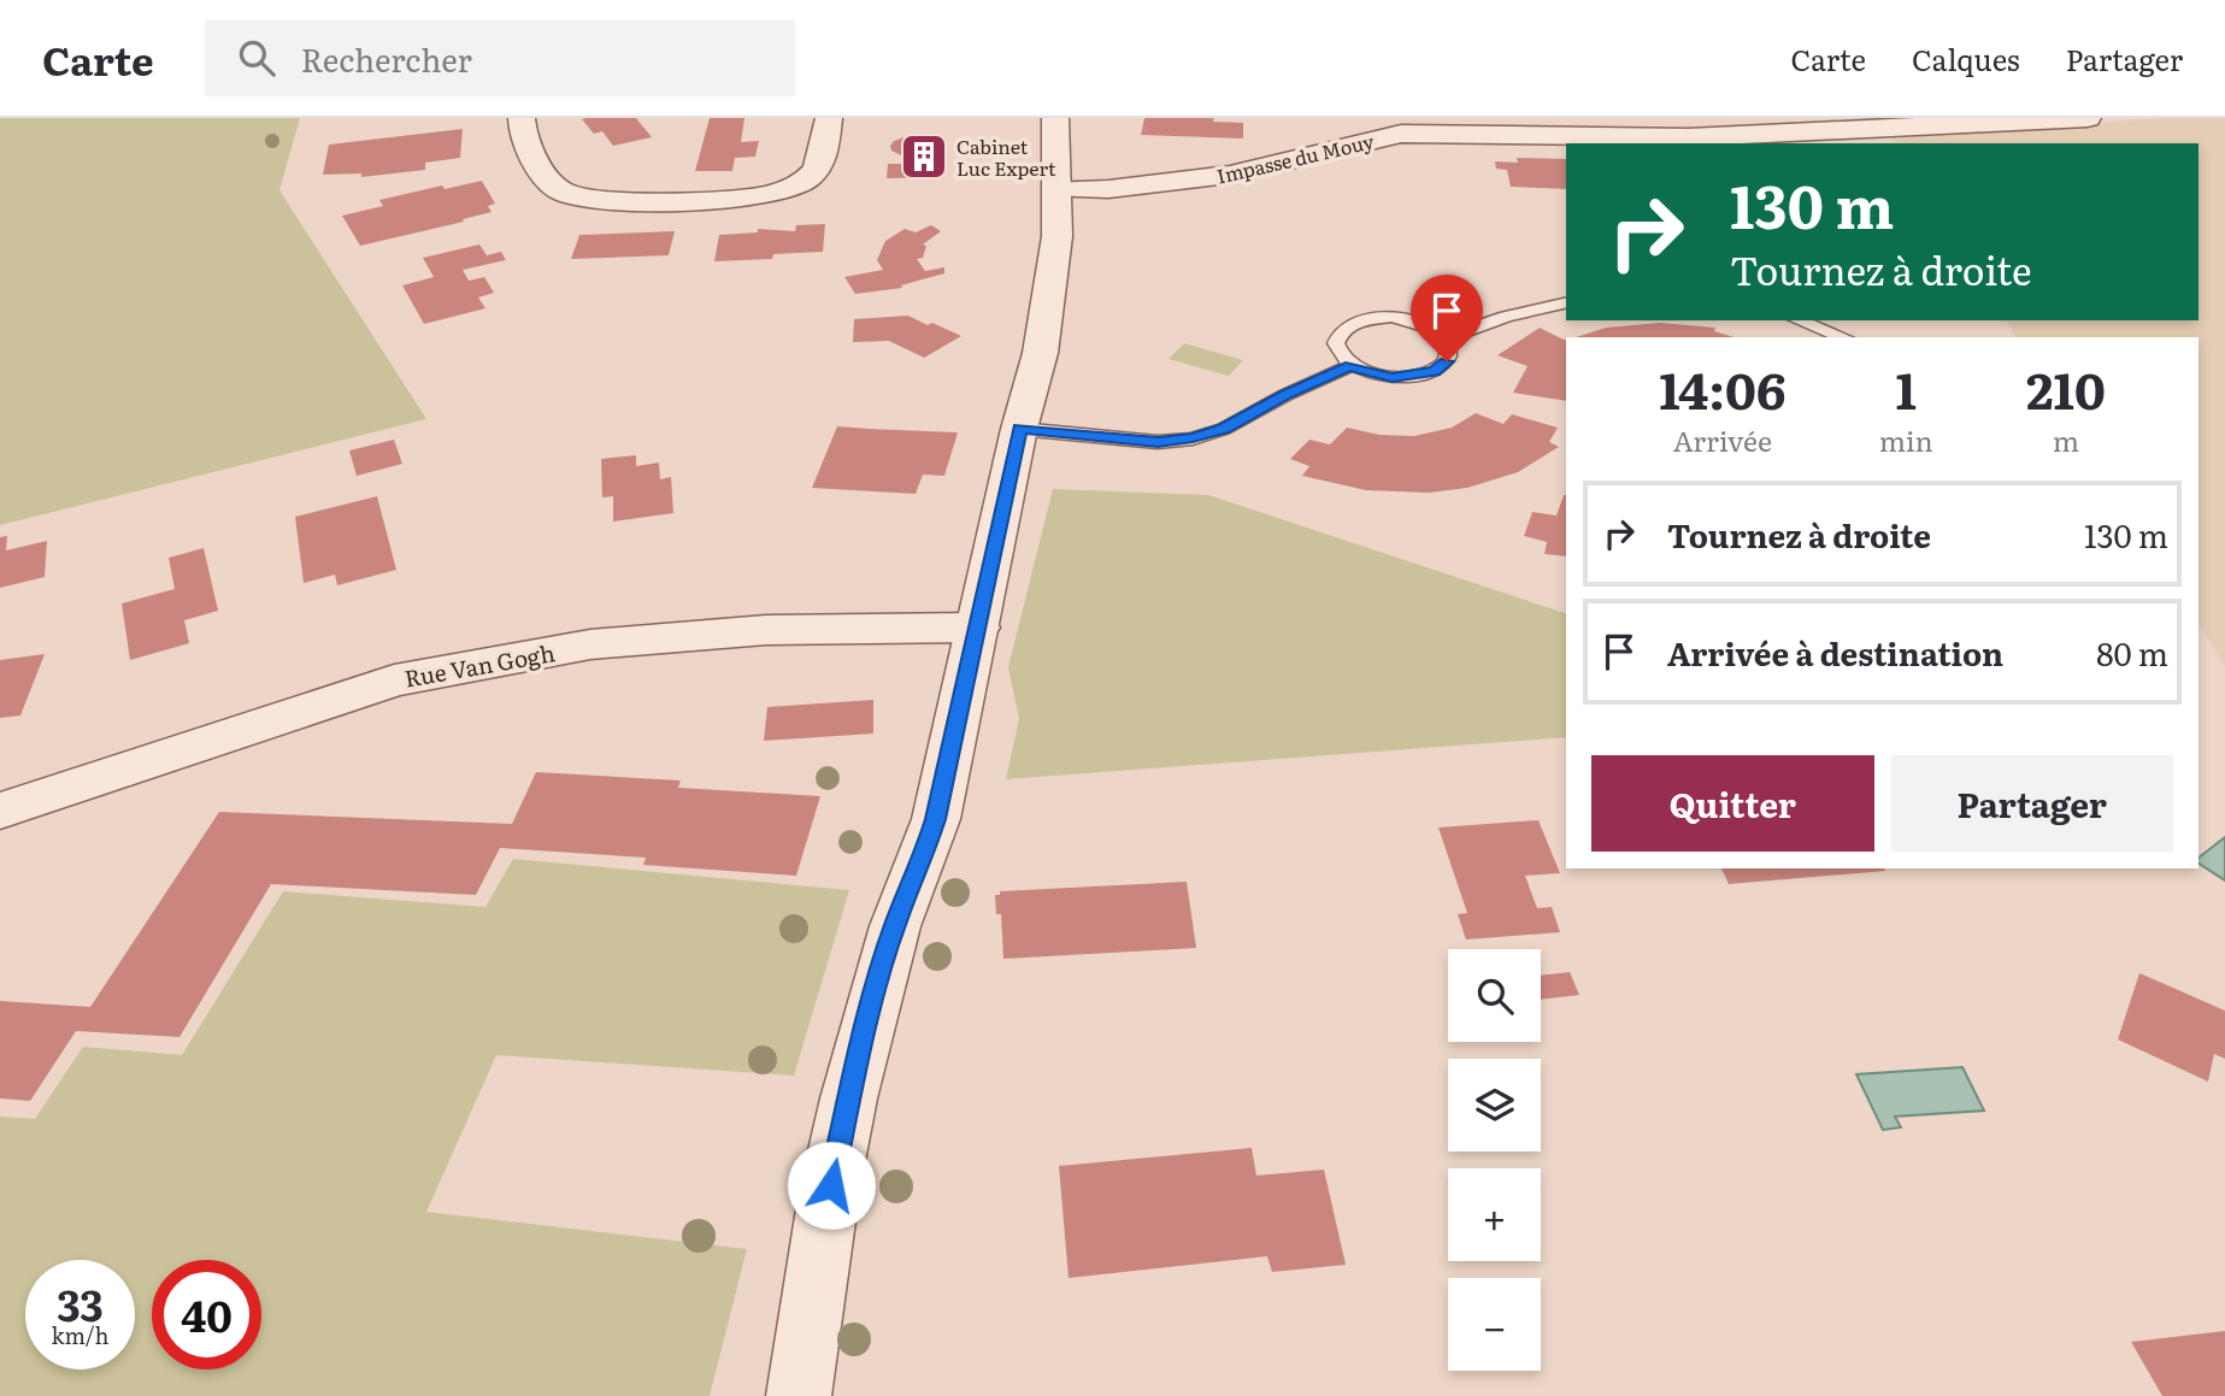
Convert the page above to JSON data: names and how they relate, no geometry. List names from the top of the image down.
{
  "streets": {
    "street": ["Impasse du Mouy", "Rue Van Gogh"]
  },
  "places": {
    "building": ["Cabinet Luc Expert"]
  },
  "page": {
    "header": "Carte",
    "search": "Rechercher",
    "nav": ["Carte", "Calques", "Partager"],
    "turn": ["130 m", "Tournez à droite"],
    "eta": [
      "14:06",
      "Arrivée",
      "1",
      "min",
      "210",
      "m"
    ],
    "list": [
      {
        "name": "Tournez à droite",
        "value": "130 m"
      },
      {
        "name": "Arrivée à destination",
        "value": "80 m"
      }
    ],
    "buttons": ["Quitter", "Partager"],
    "map_buttons": ["+", "−"],
    "speed": "33 km/h",
    "limit": "40"
  }
}
